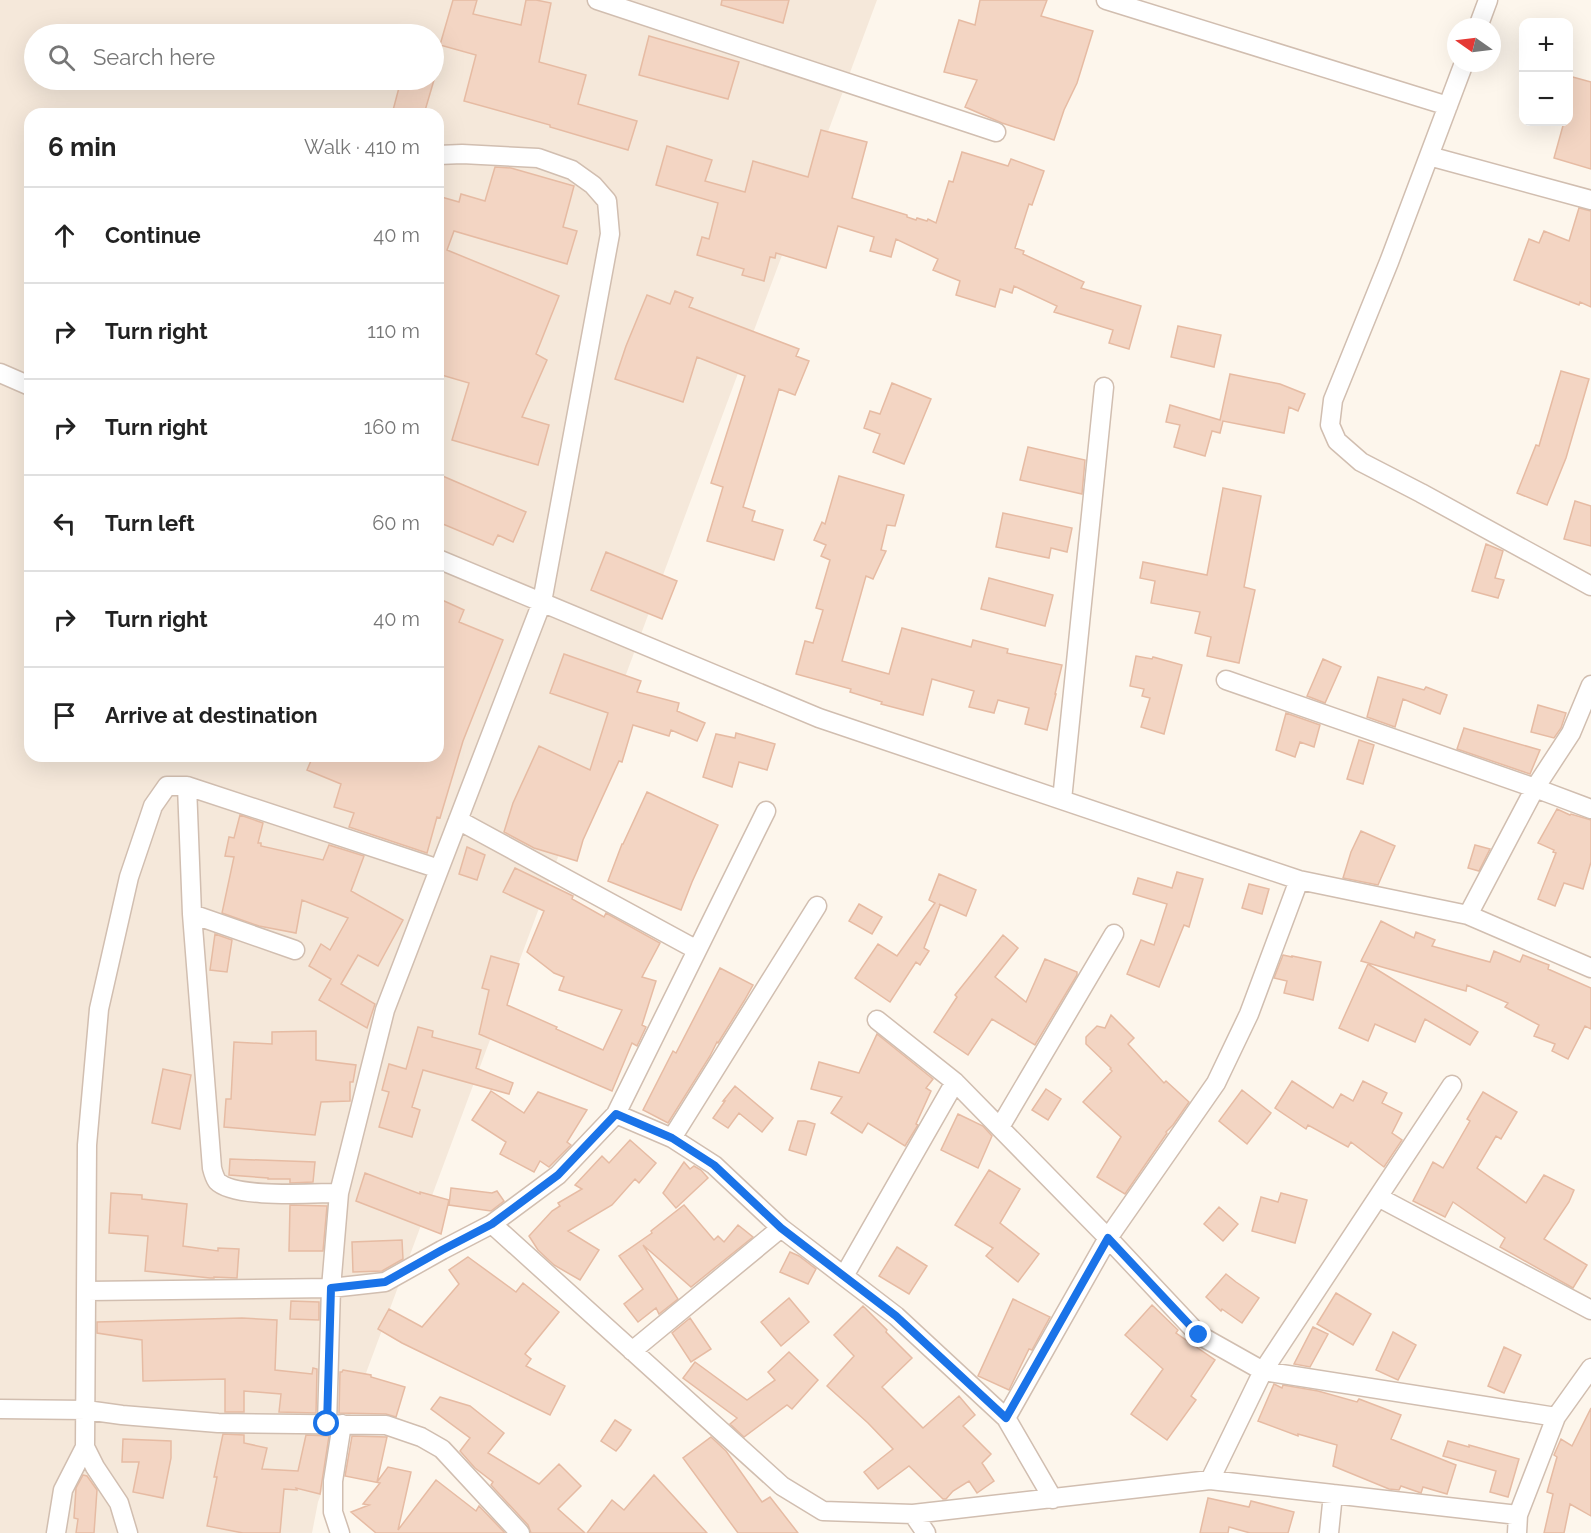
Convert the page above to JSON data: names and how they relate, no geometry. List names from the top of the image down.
{
  "north": "left",
  "page": {
    "map_buttons": ["+", "−"],
    "search": "Search here",
    "heading": ["6 min", "Walk · 410 m"],
    "list": [
      ["Continue", "40 m"],
      ["Turn right", "110 m"],
      ["Turn right", "160 m"],
      ["Turn left", "60 m"],
      ["Turn right", "40 m"],
      "Arrive at destination"
    ]
  }
}
